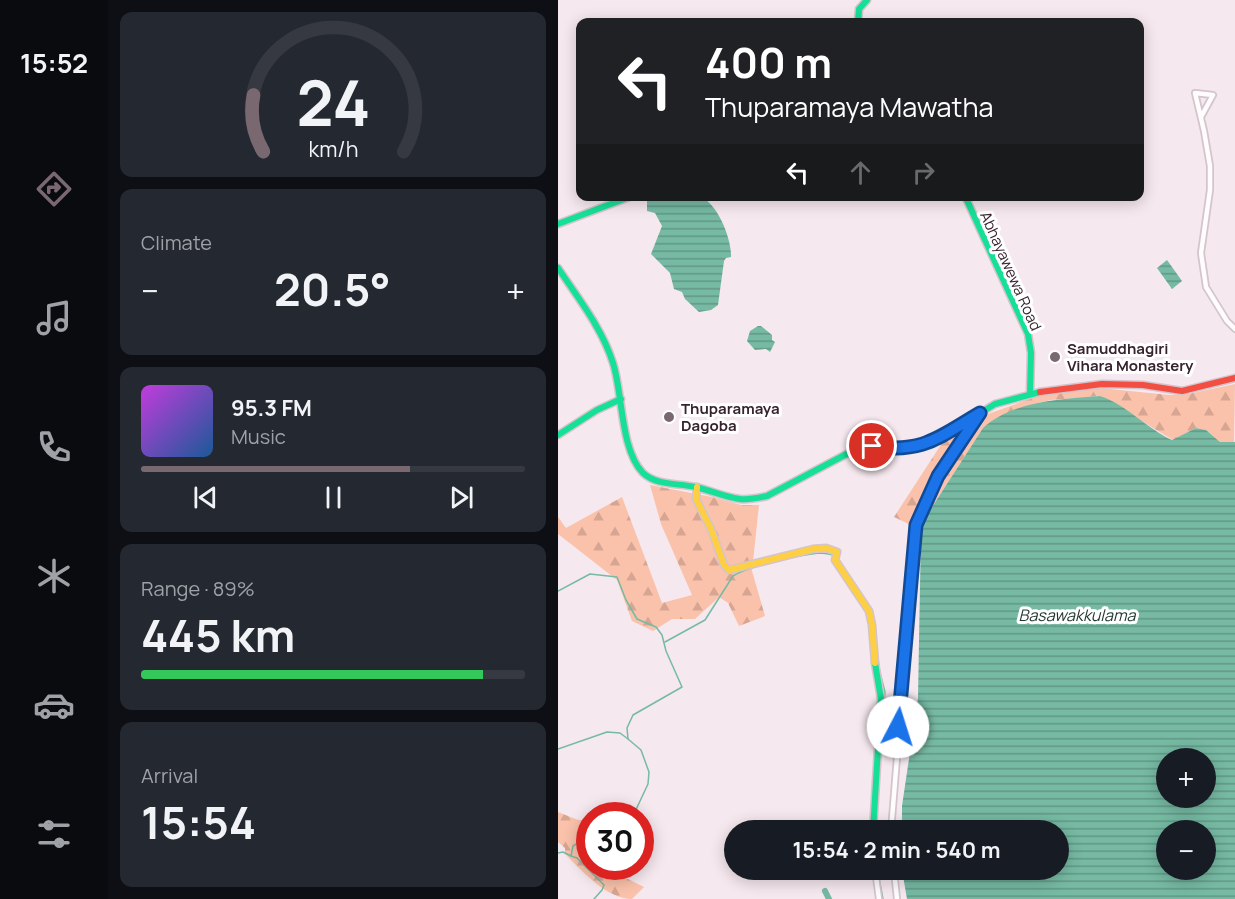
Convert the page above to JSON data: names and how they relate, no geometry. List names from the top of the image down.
{
  "streets": {
    "main road": ["Abhayawewa Road"]
  },
  "water": ["Basawakkulama"],
  "places": ["Samuddhagiri Vihara Monastery", "Thuparamaya Dagoba"],
  "page": {
    "tabs": "15:52",
    "turn": ["400 m", "Thuparamaya Mawatha"],
    "tile": [
      "Climate",
      ["Range · 89%", "445 km"],
      ["Arrival", "15:54"]
    ],
    "heat": ["−", "20.5°", "+"],
    "song": ["95.3 FM", "Music"],
    "map_buttons": ["+", "−"],
    "limit": "30",
    "trip": "15:54 · 2 min · 540 m",
    "gauge": ["24", "km/h"]
  }
}
